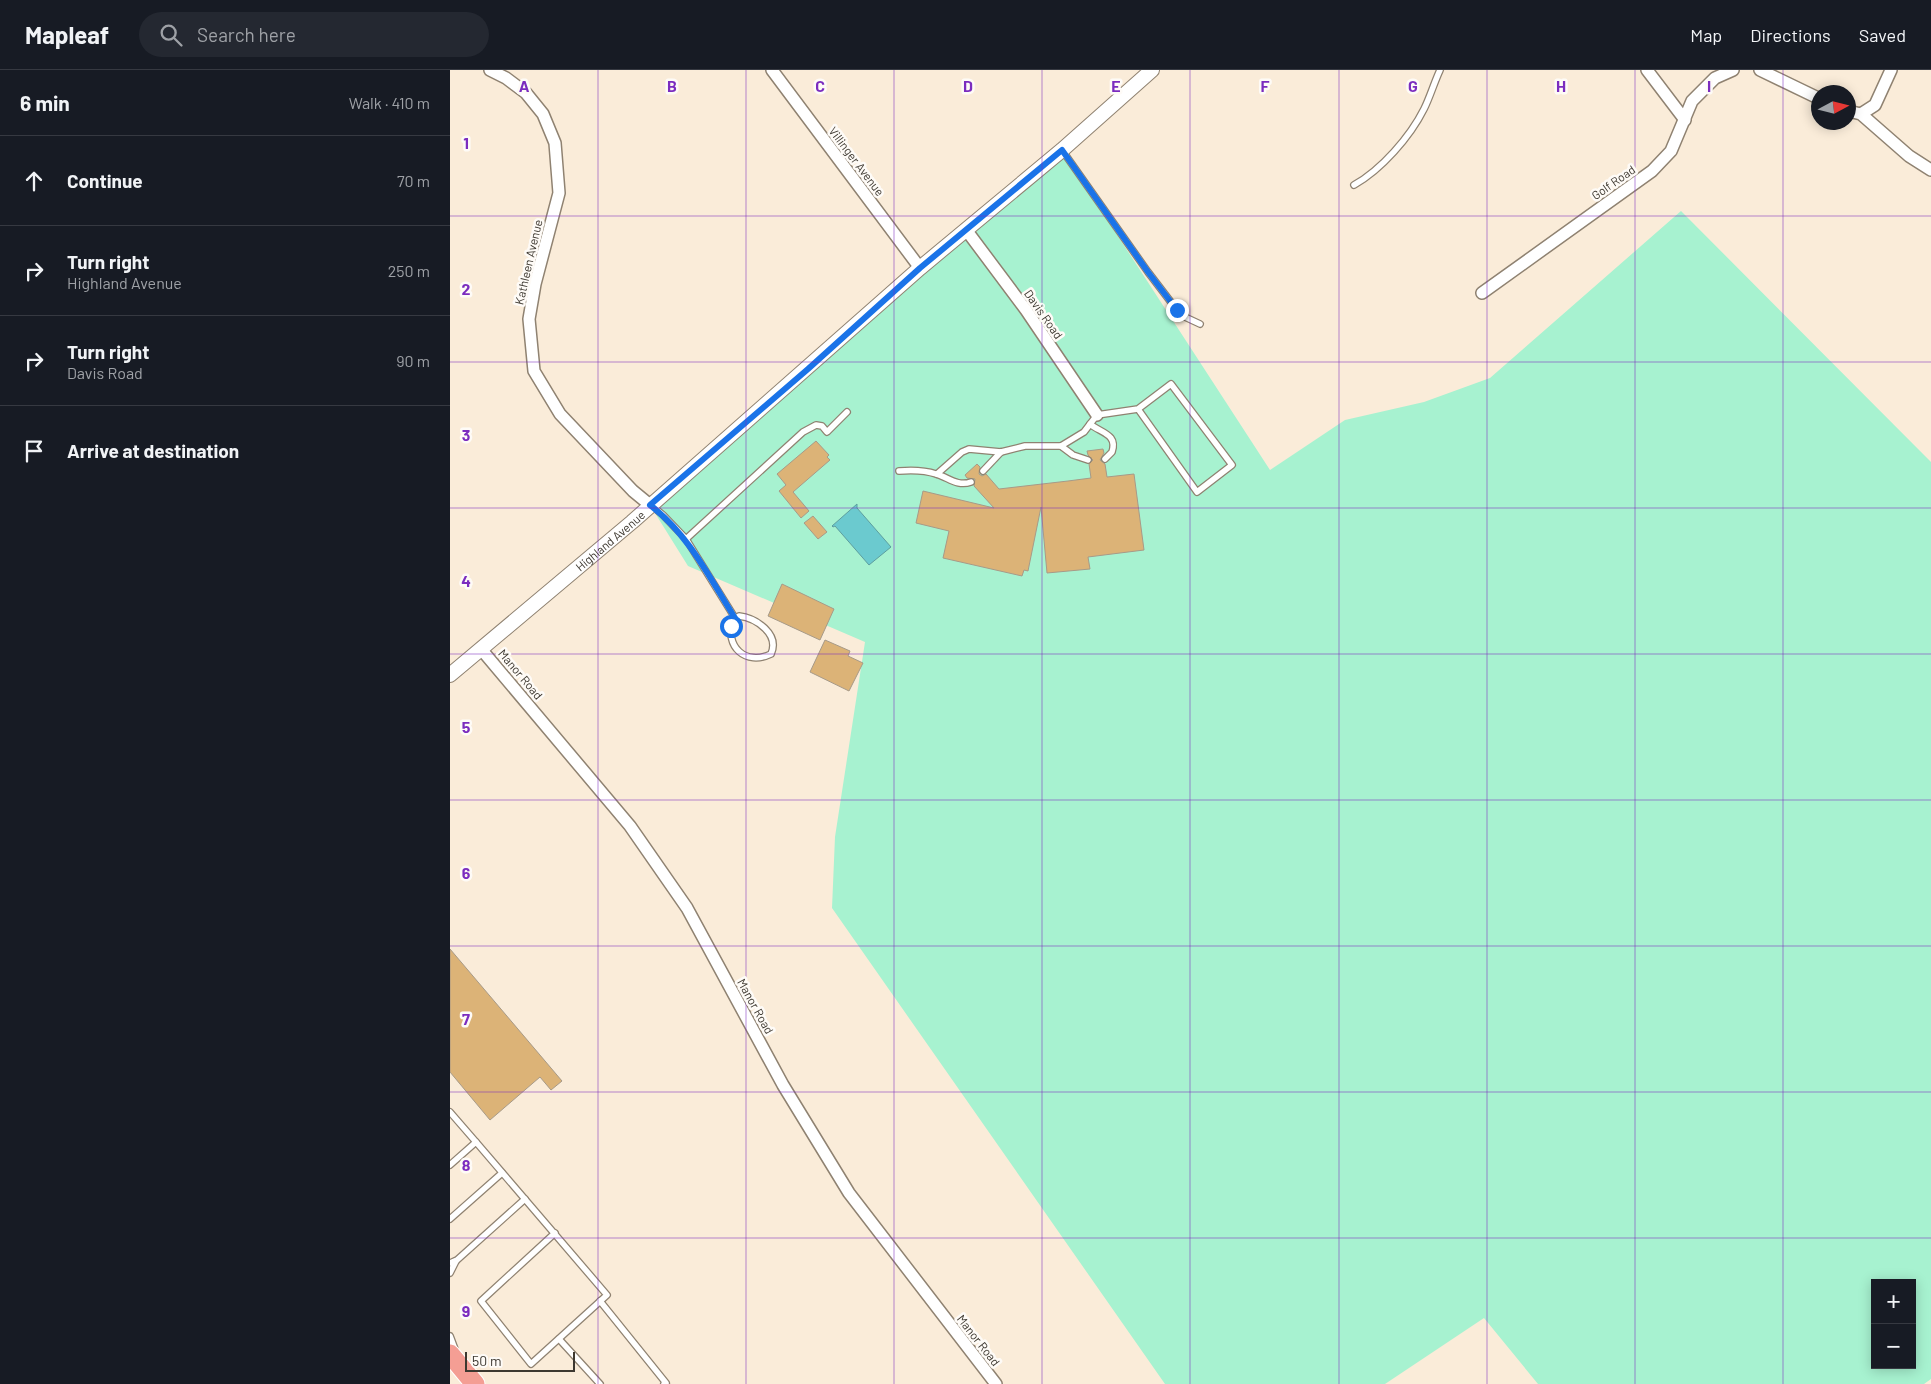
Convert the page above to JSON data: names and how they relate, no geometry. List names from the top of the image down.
{
  "streets": {
    "street": [
      "Villinger Avenue",
      "Golf Road",
      "Kathleen Avenue",
      "Davis Road",
      "Highland Avenue",
      "Manor Road"
    ]
  },
  "crossings": [
    ["Villinger Avenue", "Highland Avenue"],
    ["Kathleen Avenue", "Highland Avenue"],
    ["Davis Road", "Highland Avenue"],
    ["Highland Avenue", "Manor Road"]
  ],
  "scale_bar": "50 m",
  "north": "right",
  "page": {
    "header": "Mapleaf",
    "search": "Search here",
    "nav": ["Map", "Directions", "Saved"],
    "heading": ["6 min", "Walk · 410 m"],
    "list": [
      ["Continue", "70 m"],
      ["Turn right", "Highland Avenue", "250 m"],
      ["Turn right", "Davis Road", "90 m"],
      "Arrive at destination"
    ],
    "map_buttons": ["+", "−"],
    "scale": "50 m"
  },
  "grid": {
    "columns": [
      "A",
      "B",
      "C",
      "D",
      "E",
      "F",
      "G",
      "H",
      "I"
    ],
    "rows": [
      "1",
      "2",
      "3",
      "4",
      "5",
      "6",
      "7",
      "8",
      "9"
    ]
  }
}
